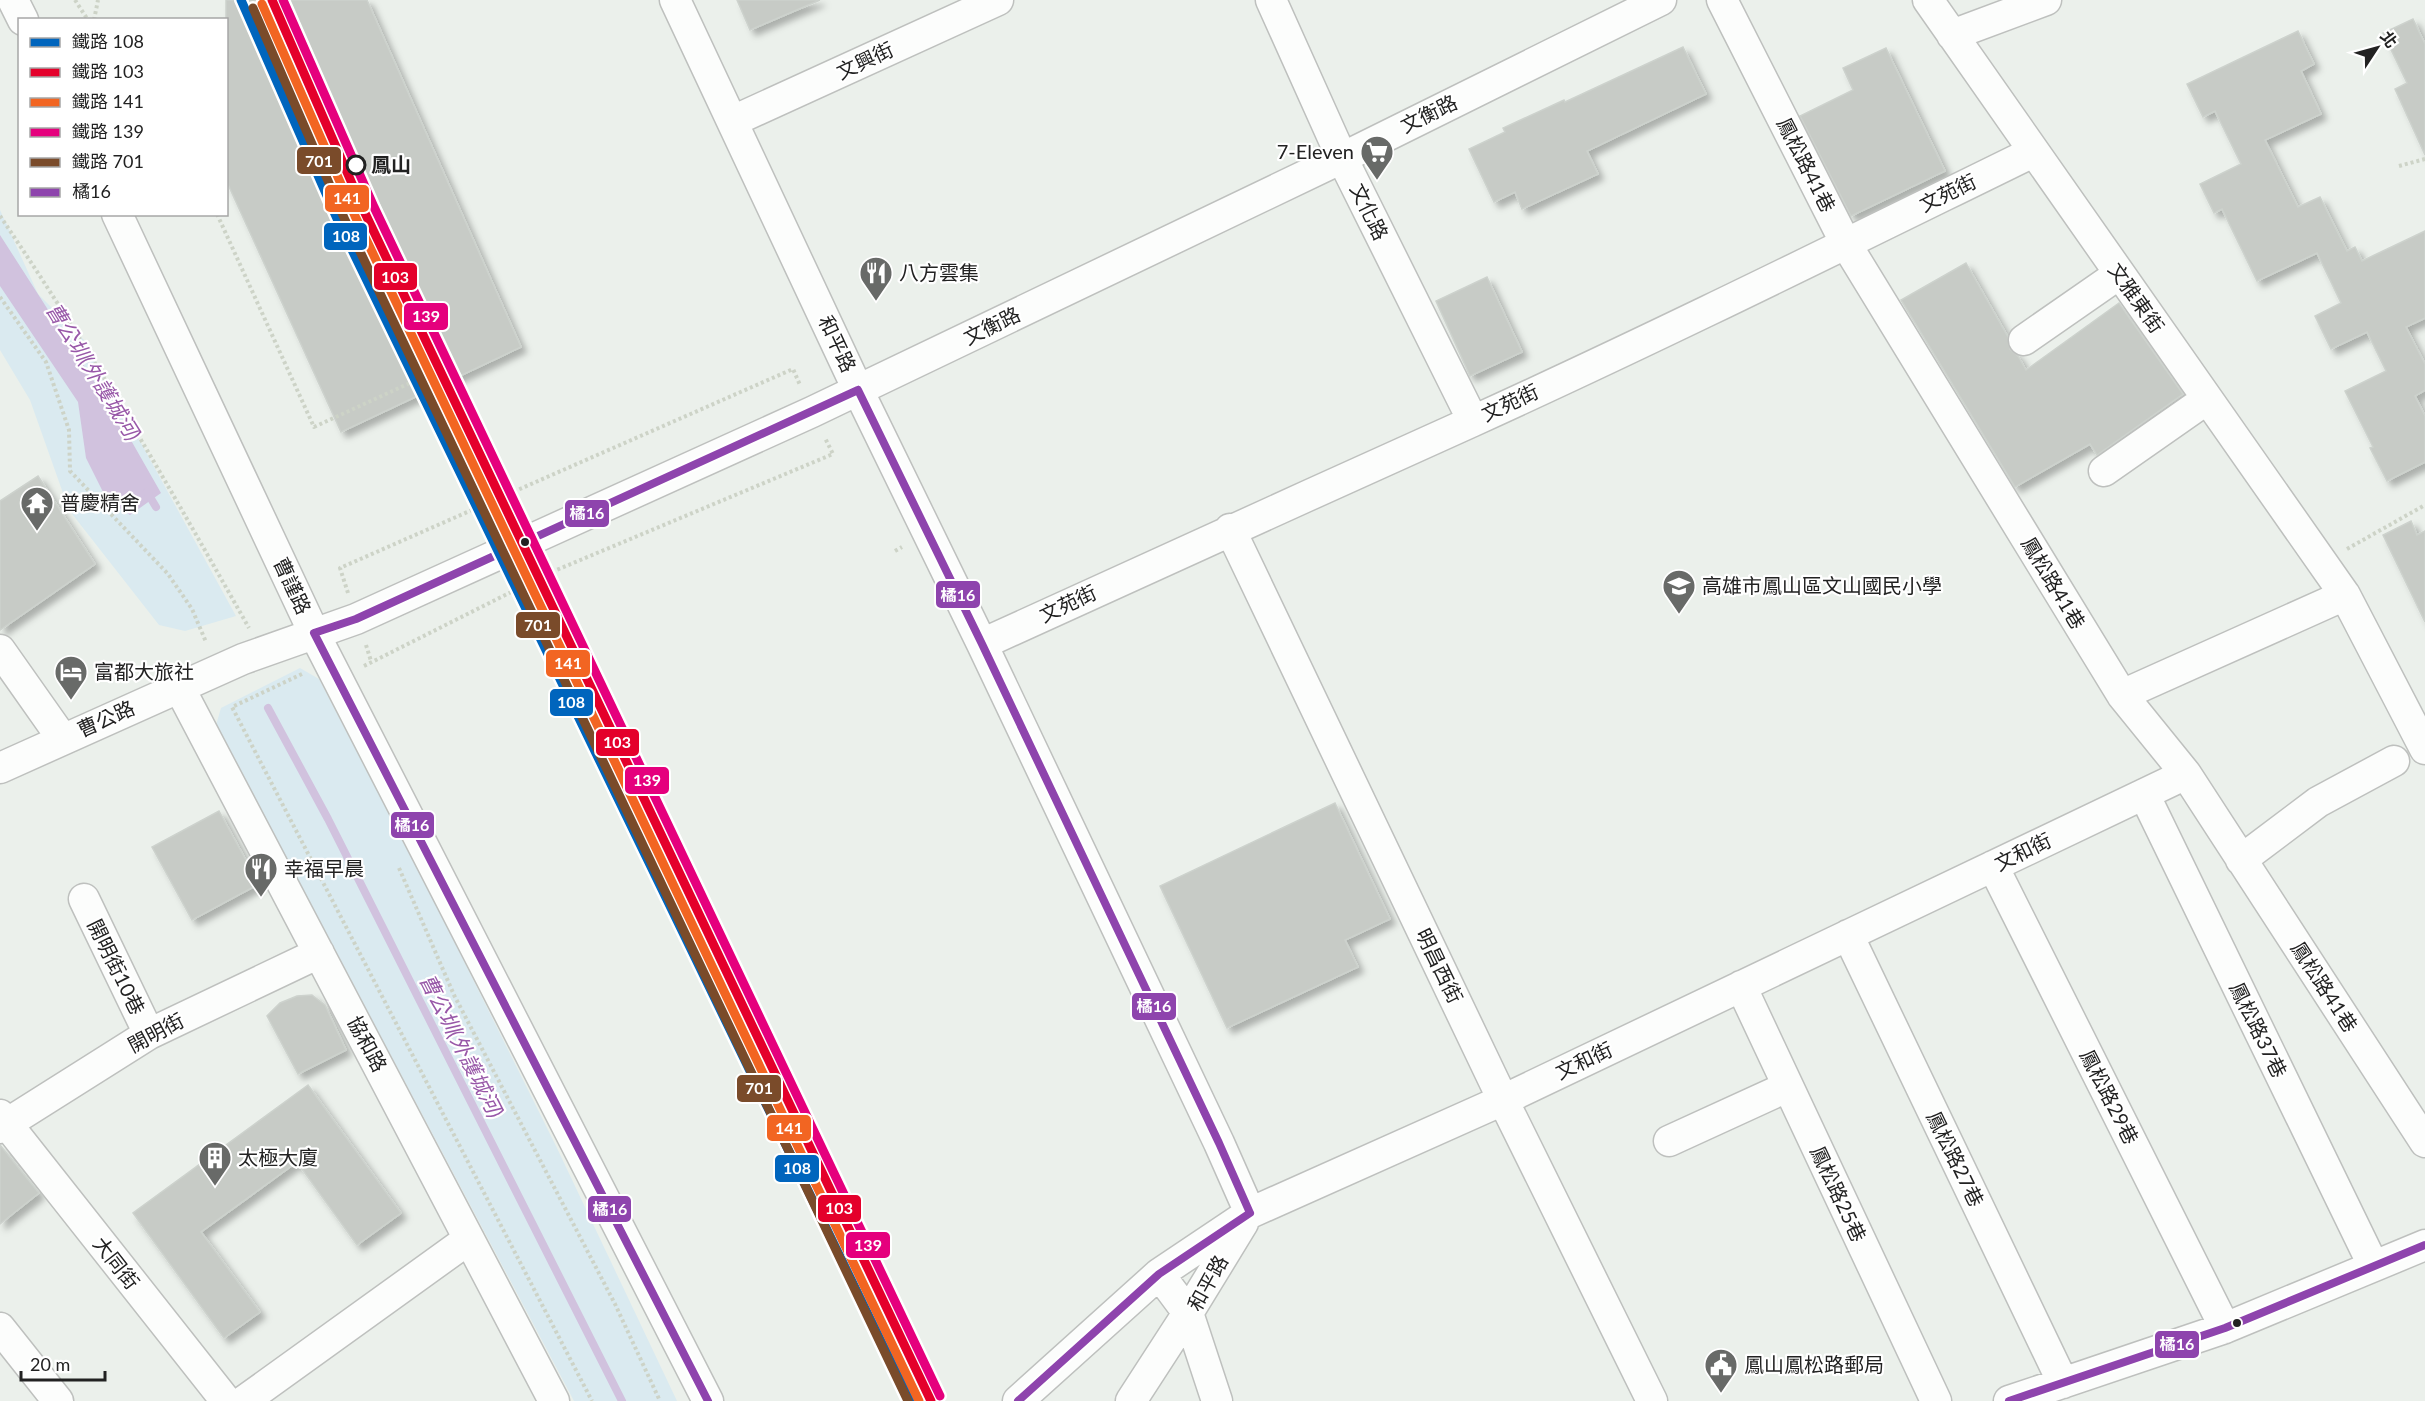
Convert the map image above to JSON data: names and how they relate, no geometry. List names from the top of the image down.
{
  "streets": {
    "street": [
      "文興街",
      "文衡路",
      "鳳松路41巷",
      "文苑街",
      "文化路",
      "文雅東街",
      "和平路",
      "曹謹路",
      "曹公路",
      "文和街",
      "明昌西街",
      "開明街10巷",
      "鳳松路37巷",
      "開明街",
      "協和路",
      "鳳松路29巷",
      "鳳松路27巷",
      "鳳松路25巷",
      "大同街"
    ]
  },
  "crossings": [
    ["文興街", "和平路"],
    ["文衡路", "文化路"],
    ["文衡路", "和平路"],
    ["文衡路", "曹謹路"],
    ["文衡路", "曹公路"],
    ["鳳松路41巷", "文苑街"],
    ["鳳松路41巷", "文和街"],
    ["文苑街", "文化路"],
    ["文苑街", "文雅東街"],
    ["文苑街", "和平路"],
    ["文苑街", "明昌西街"],
    ["和平路", "文和街"],
    ["曹謹路", "曹公路"],
    ["曹公路", "協和路"],
    ["文和街", "明昌西街"],
    ["文和街", "鳳松路37巷"],
    ["文和街", "鳳松路29巷"],
    ["文和街", "鳳松路27巷"],
    ["文和街", "鳳松路25巷"],
    ["開明街10巷", "開明街"],
    ["開明街", "協和路"],
    ["開明街", "大同街"]
  ],
  "water": ["曹公圳(外護城河)"],
  "places": {
    "other": ["鳳山"],
    "supermarket": ["7-Eleven"],
    "restaurant": ["八方雲集", "幸福早晨"],
    "temple": ["普慶精舍"],
    "school or university": ["高雄市鳳山區文山國民小學"],
    "hotel": ["富都大旅社"],
    "building": ["太極大廈"],
    "public building": ["鳳山鳳松路郵局"]
  },
  "lines": [
    "rail line 108",
    "rail line 103",
    "rail line 139",
    "rail line 141",
    "rail line 701",
    "transit line 橘16"
  ],
  "legend": [
    "鐵路 108",
    "鐵路 103",
    "鐵路 141",
    "鐵路 139",
    "鐵路 701",
    "橘16"
  ],
  "scale_bar": "20 m",
  "north": "top right"
}
